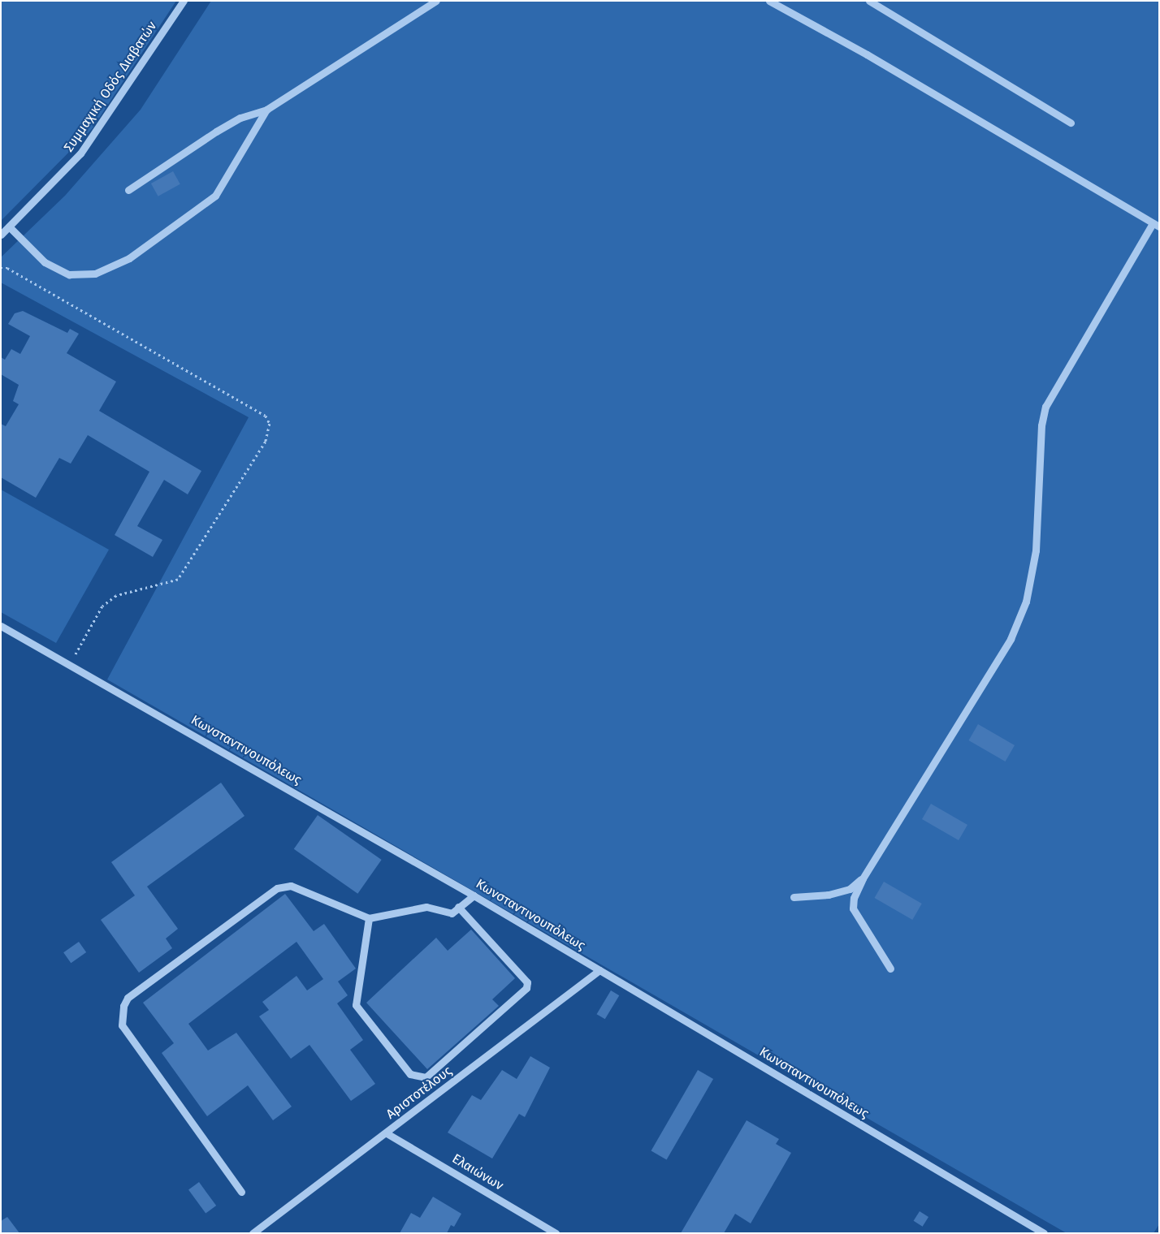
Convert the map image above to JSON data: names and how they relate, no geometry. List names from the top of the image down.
{
  "streets": {
    "street": [
      "Συμμαχική Οδός Διαβατών",
      "Κωνσταντινουπόλεως",
      "Αριστοτέλους",
      "Ελαιώνων"
    ]
  },
  "crossings": [
    ["Κωνσταντινουπόλεως", "Αριστοτέλους"],
    ["Αριστοτέλους", "Ελαιώνων"]
  ]
}
